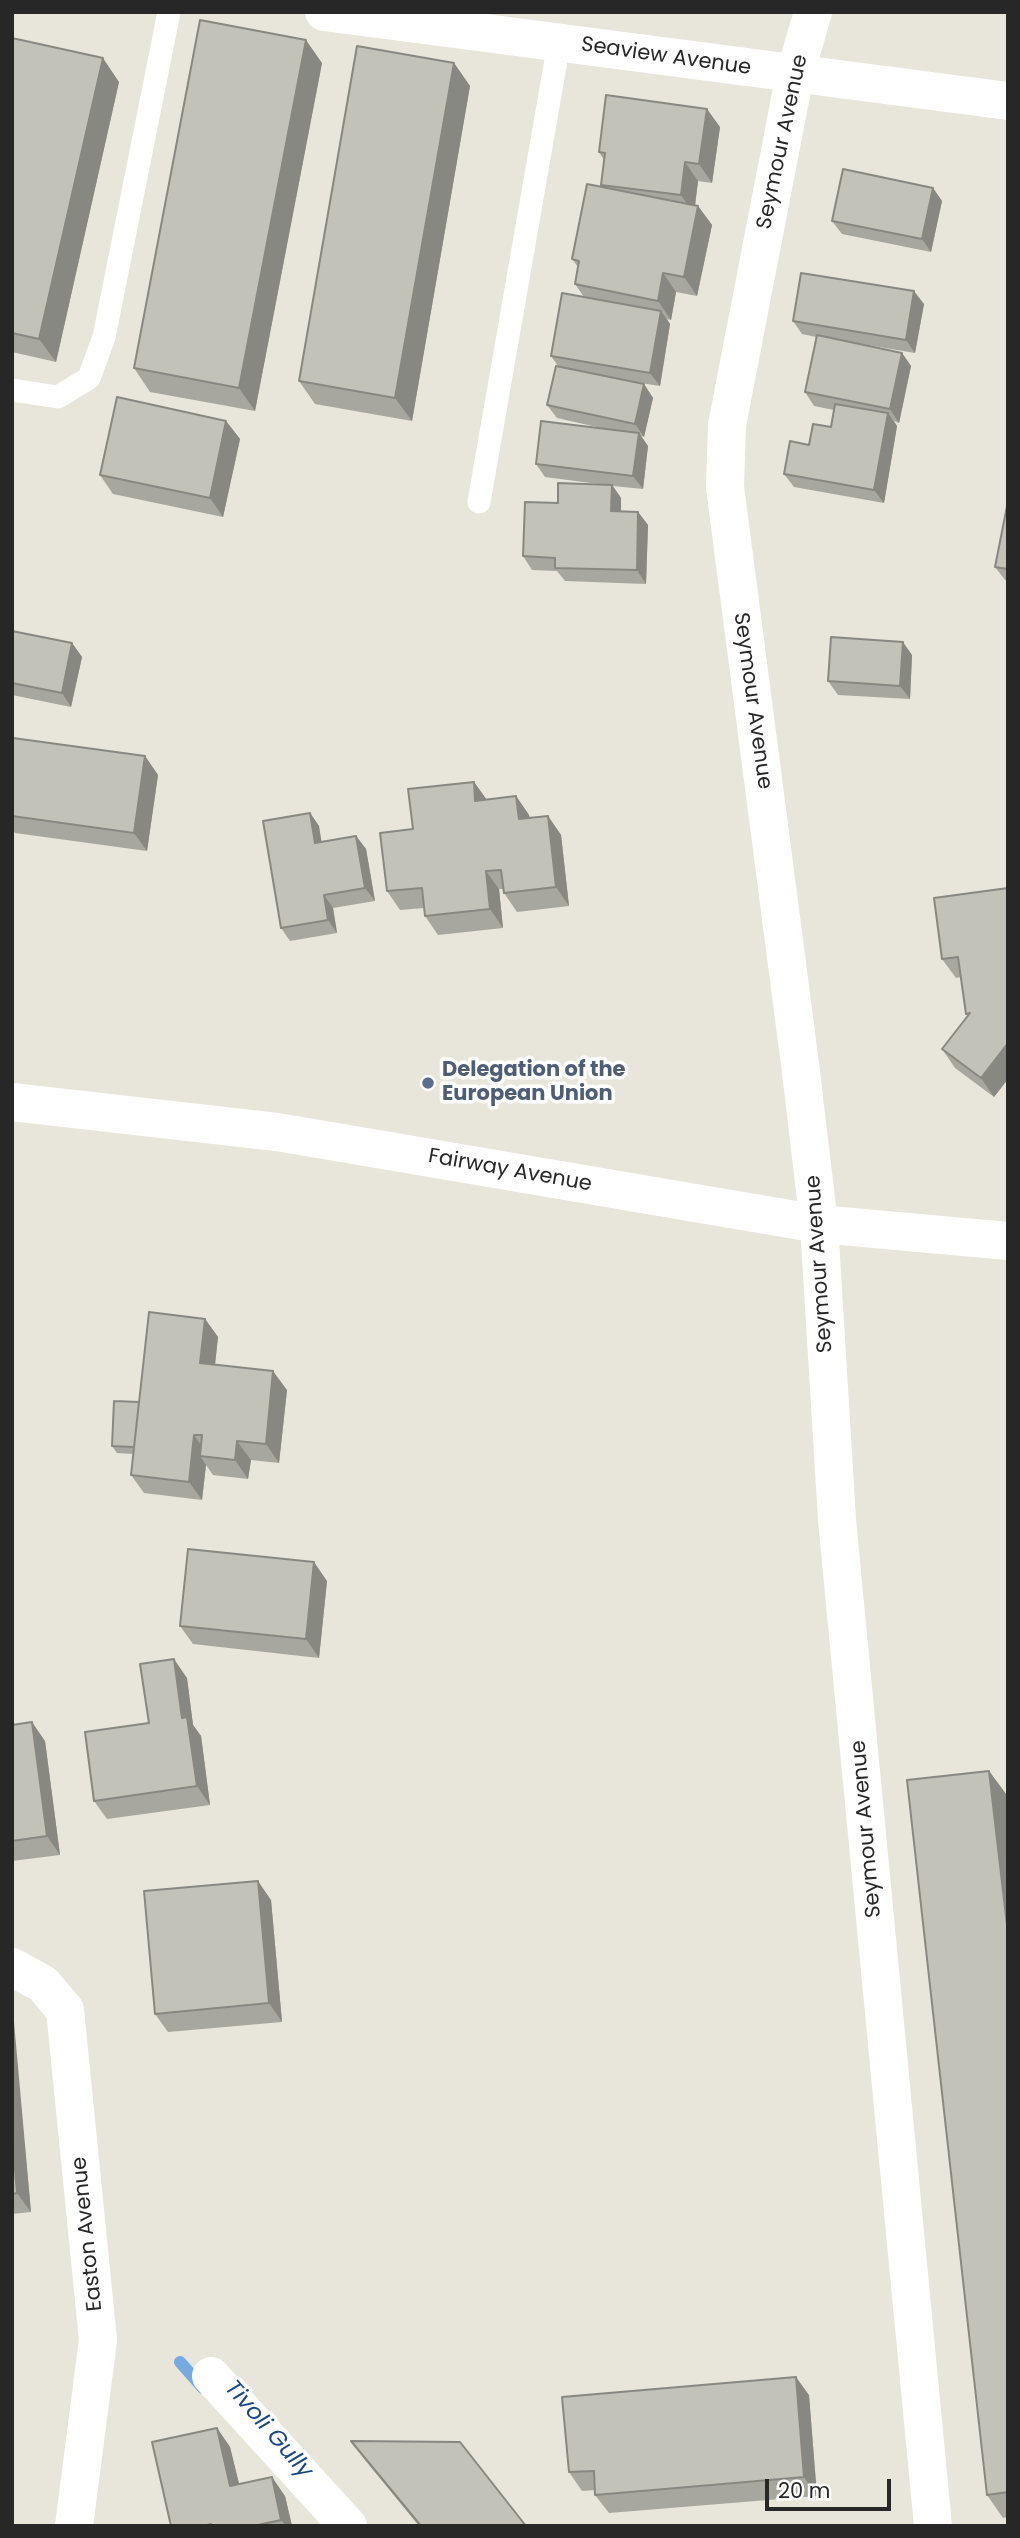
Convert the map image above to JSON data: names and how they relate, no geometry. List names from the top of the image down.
{
  "streets": {
    "street": [
      "Seaview Avenue",
      "Seymour Avenue",
      "Fairway Avenue",
      "Easton Avenue"
    ]
  },
  "crossings": [
    ["Seaview Avenue", "Seymour Avenue"],
    ["Seymour Avenue", "Fairway Avenue"]
  ],
  "water": ["Tivoli Gully"],
  "places": ["Delegation of the European Union"],
  "scale_bar": "20 m"
}
